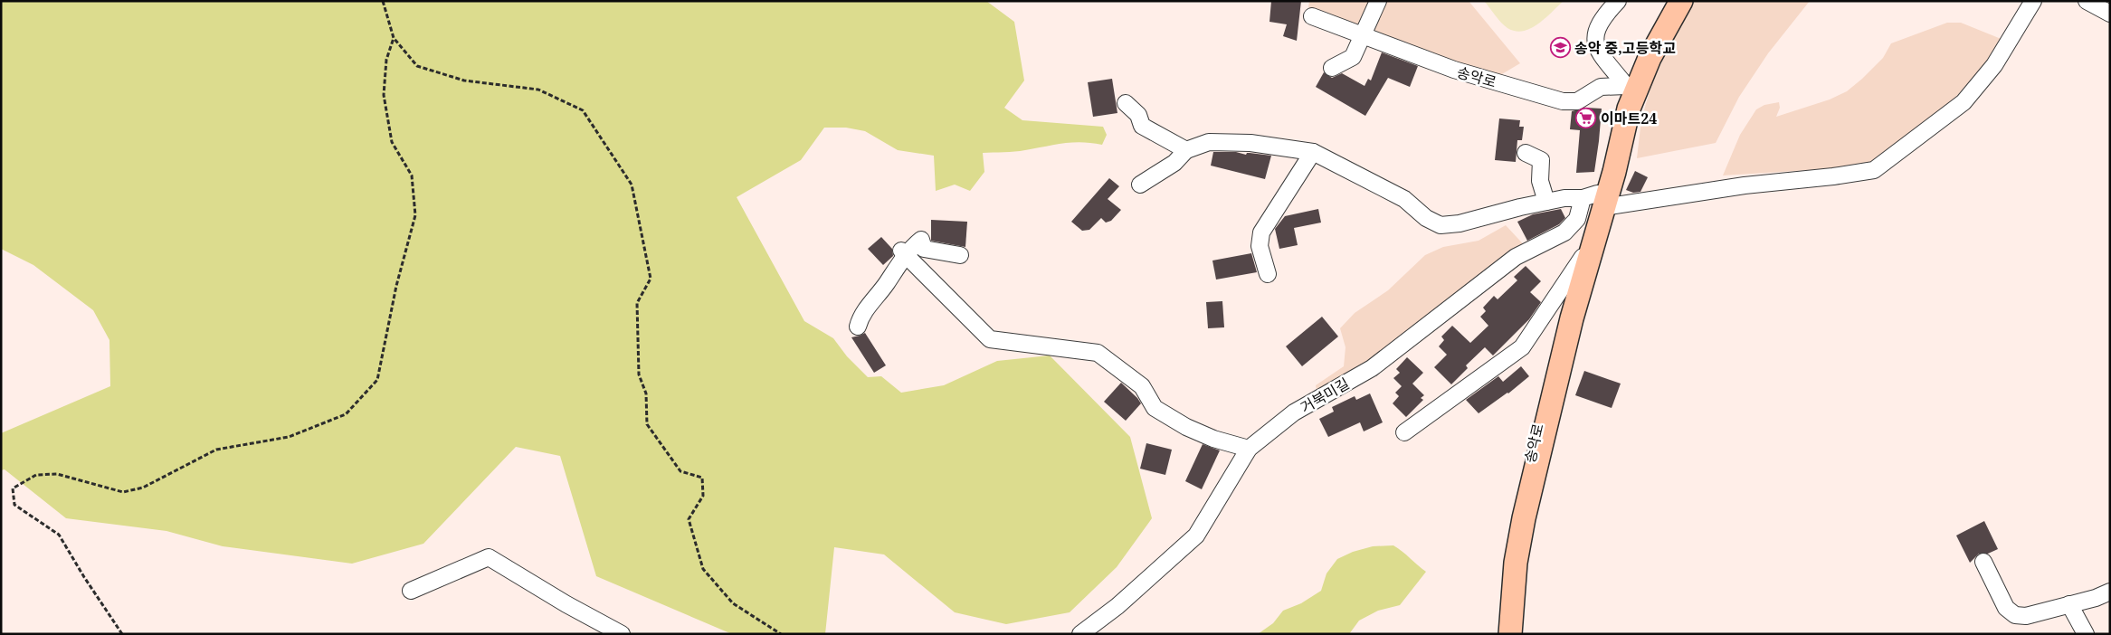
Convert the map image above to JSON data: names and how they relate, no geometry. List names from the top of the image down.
{
  "streets": {
    "main road": ["송악로"],
    "street": ["거북미길"]
  },
  "crossings": [
    ["송악로", "거북미길"]
  ],
  "places": {
    "school or university": ["송악 중,고등학교"],
    "supermarket": ["이마트24"]
  }
}
